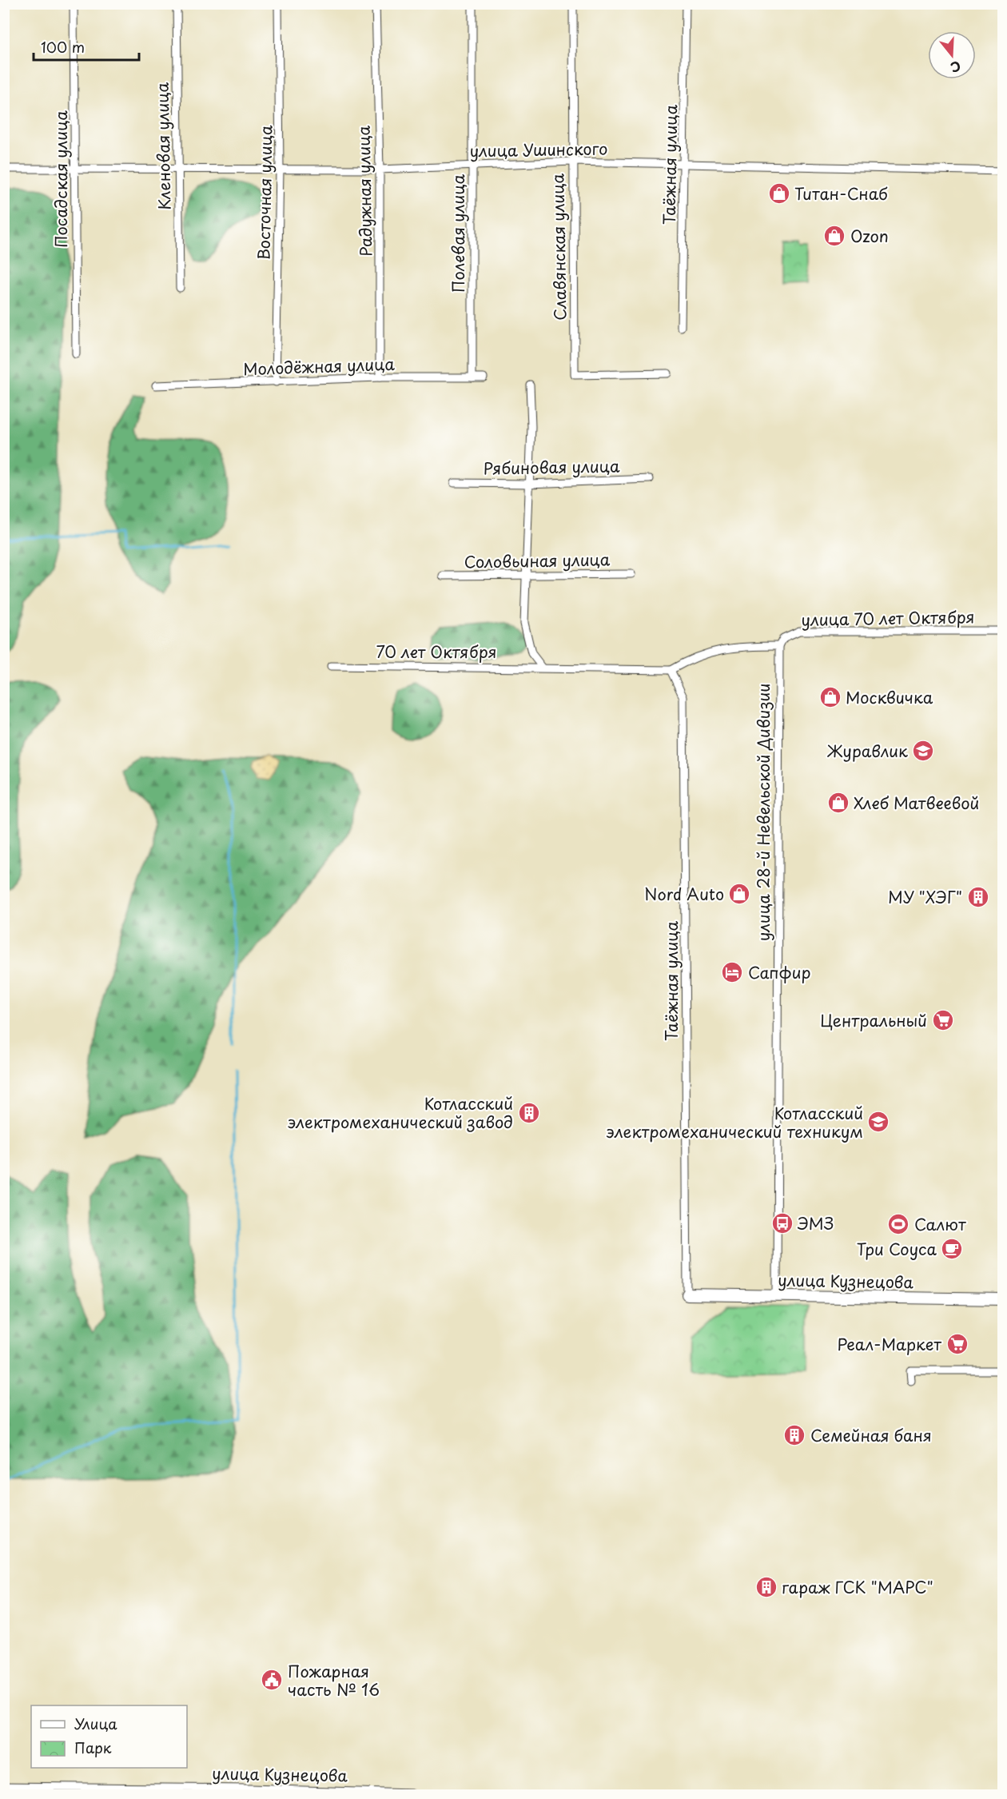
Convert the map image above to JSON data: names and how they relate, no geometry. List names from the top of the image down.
{
  "streets": {
    "street": [
      "Кленовая улица",
      "улица Ушинского",
      "Таёжная улица",
      "Посадская улица",
      "Радужная улица",
      "Восточная улица",
      "Полевая улица",
      "Славянская улица",
      "Молодёжная улица",
      "Рябиновая улица",
      "Соловьиная улица",
      "улица 70 лет Октября",
      "70 лет Октября",
      "улица 28-й Невельской Дивизии",
      "улица Кузнецова"
    ]
  },
  "crossings": [
    ["Кленовая улица", "улица Ушинского"],
    ["улица Ушинского", "Таёжная улица"],
    ["улица Ушинского", "Посадская улица"],
    ["улица Ушинского", "Радужная улица"],
    ["улица Ушинского", "Восточная улица"],
    ["улица Ушинского", "Полевая улица"],
    ["улица Ушинского", "Славянская улица"],
    ["Таёжная улица", "70 лет Октября"],
    ["Таёжная улица", "улица Кузнецова"],
    ["Радужная улица", "Молодёжная улица"],
    ["Восточная улица", "Молодёжная улица"],
    ["Полевая улица", "Молодёжная улица"],
    ["улица 70 лет Октября", "улица 28-й Невельской Дивизии"],
    ["улица 28-й Невельской Дивизии", "улица Кузнецова"]
  ],
  "places": {
    "shop": [
      "Титан-Снаб",
      "Ozon",
      "Москвичка",
      "Хлеб Матвеевой",
      "Nord Auto"
    ],
    "school or university": ["Журавлик", "Котласский электромеханический техникум"],
    "building": [
      "МУ \"ХЭГ\"",
      "Котласский электромеханический завод",
      "Семейная баня",
      "гараж ГСК \"МАРС\""
    ],
    "hotel": ["Сапфир"],
    "supermarket": ["Центральный", "Реал-Маркет"],
    "bus stop": ["ЭМЗ"],
    "sports": ["Салют"],
    "cafe": ["Три Соуса"],
    "public building": ["Пожарная часть № 16"]
  },
  "legend": ["Улица", "Парк"],
  "scale_bar": "100 m",
  "north": "bottom"
}
